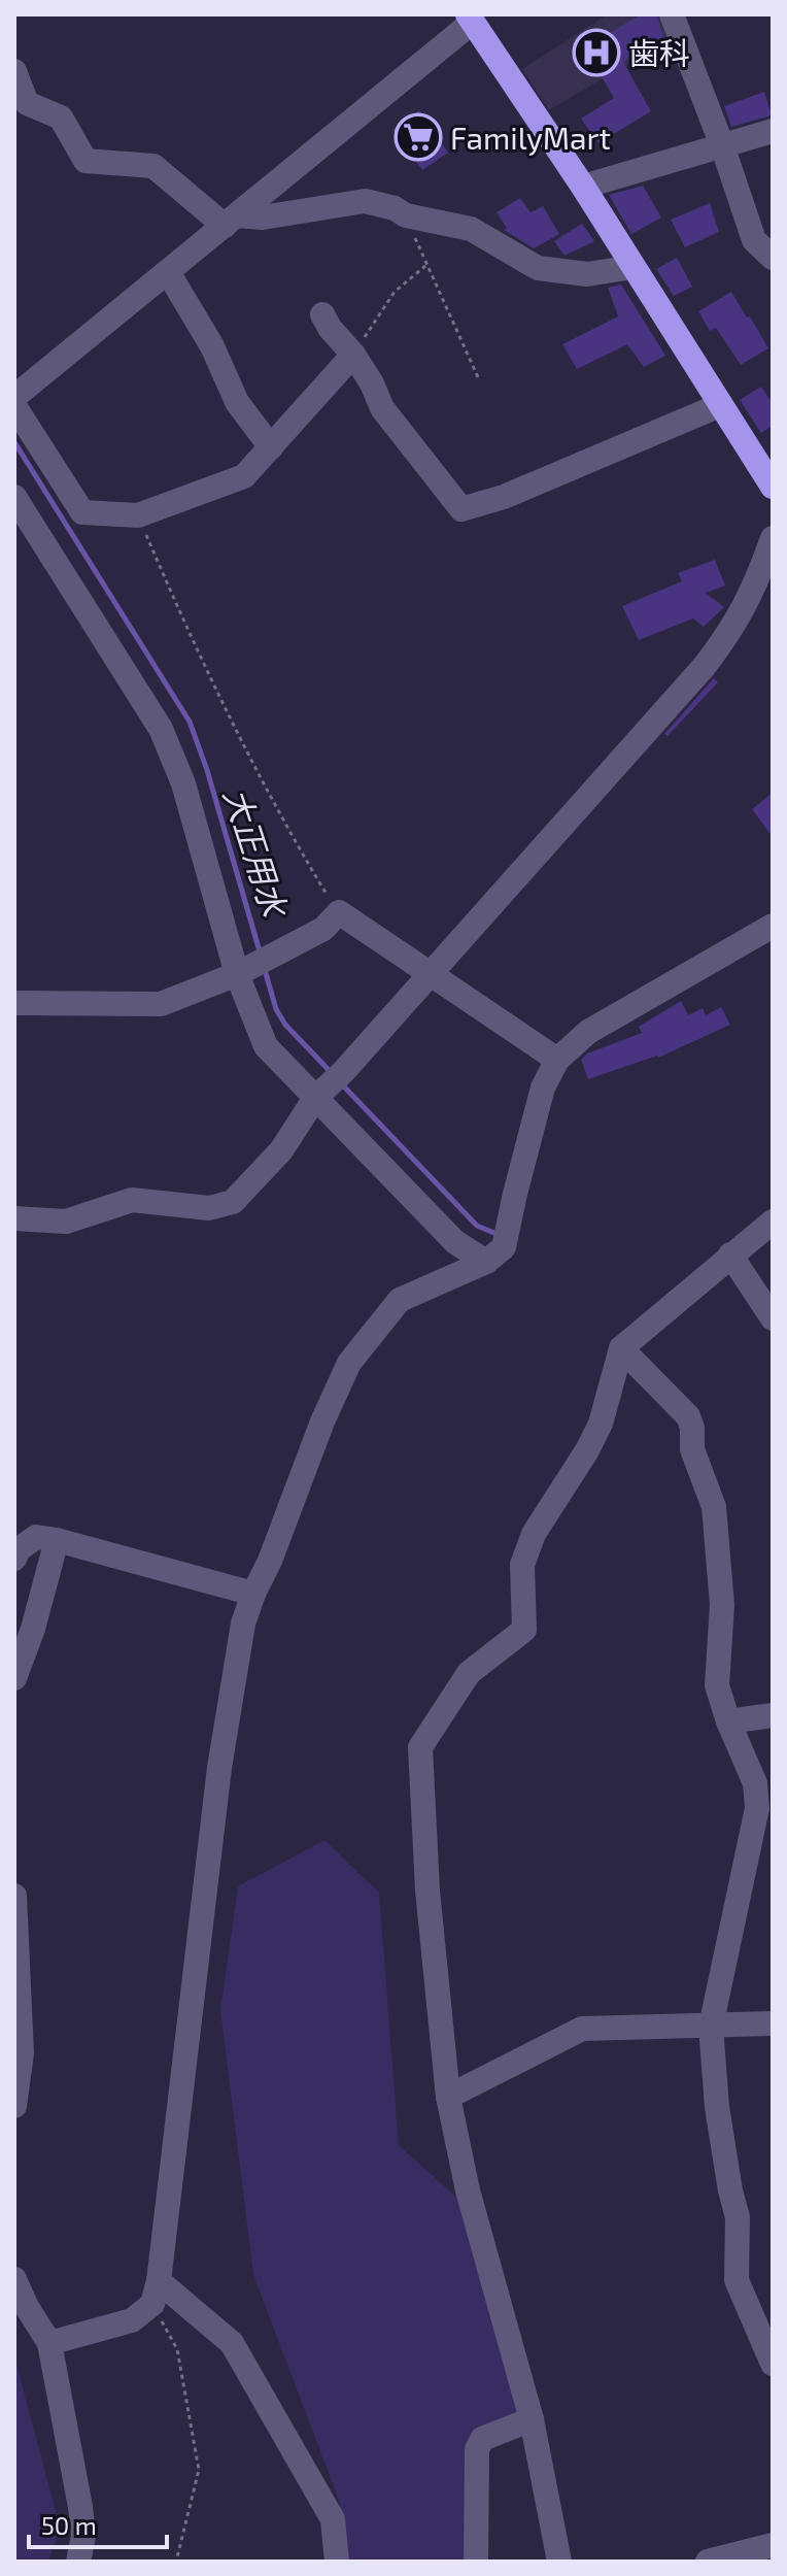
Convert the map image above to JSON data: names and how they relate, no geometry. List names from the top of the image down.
{
  "water": ["大正用水"],
  "places": {
    "hospital": ["歯科"],
    "supermarket": ["FamilyMart"]
  },
  "scale_bar": "50 m"
}
